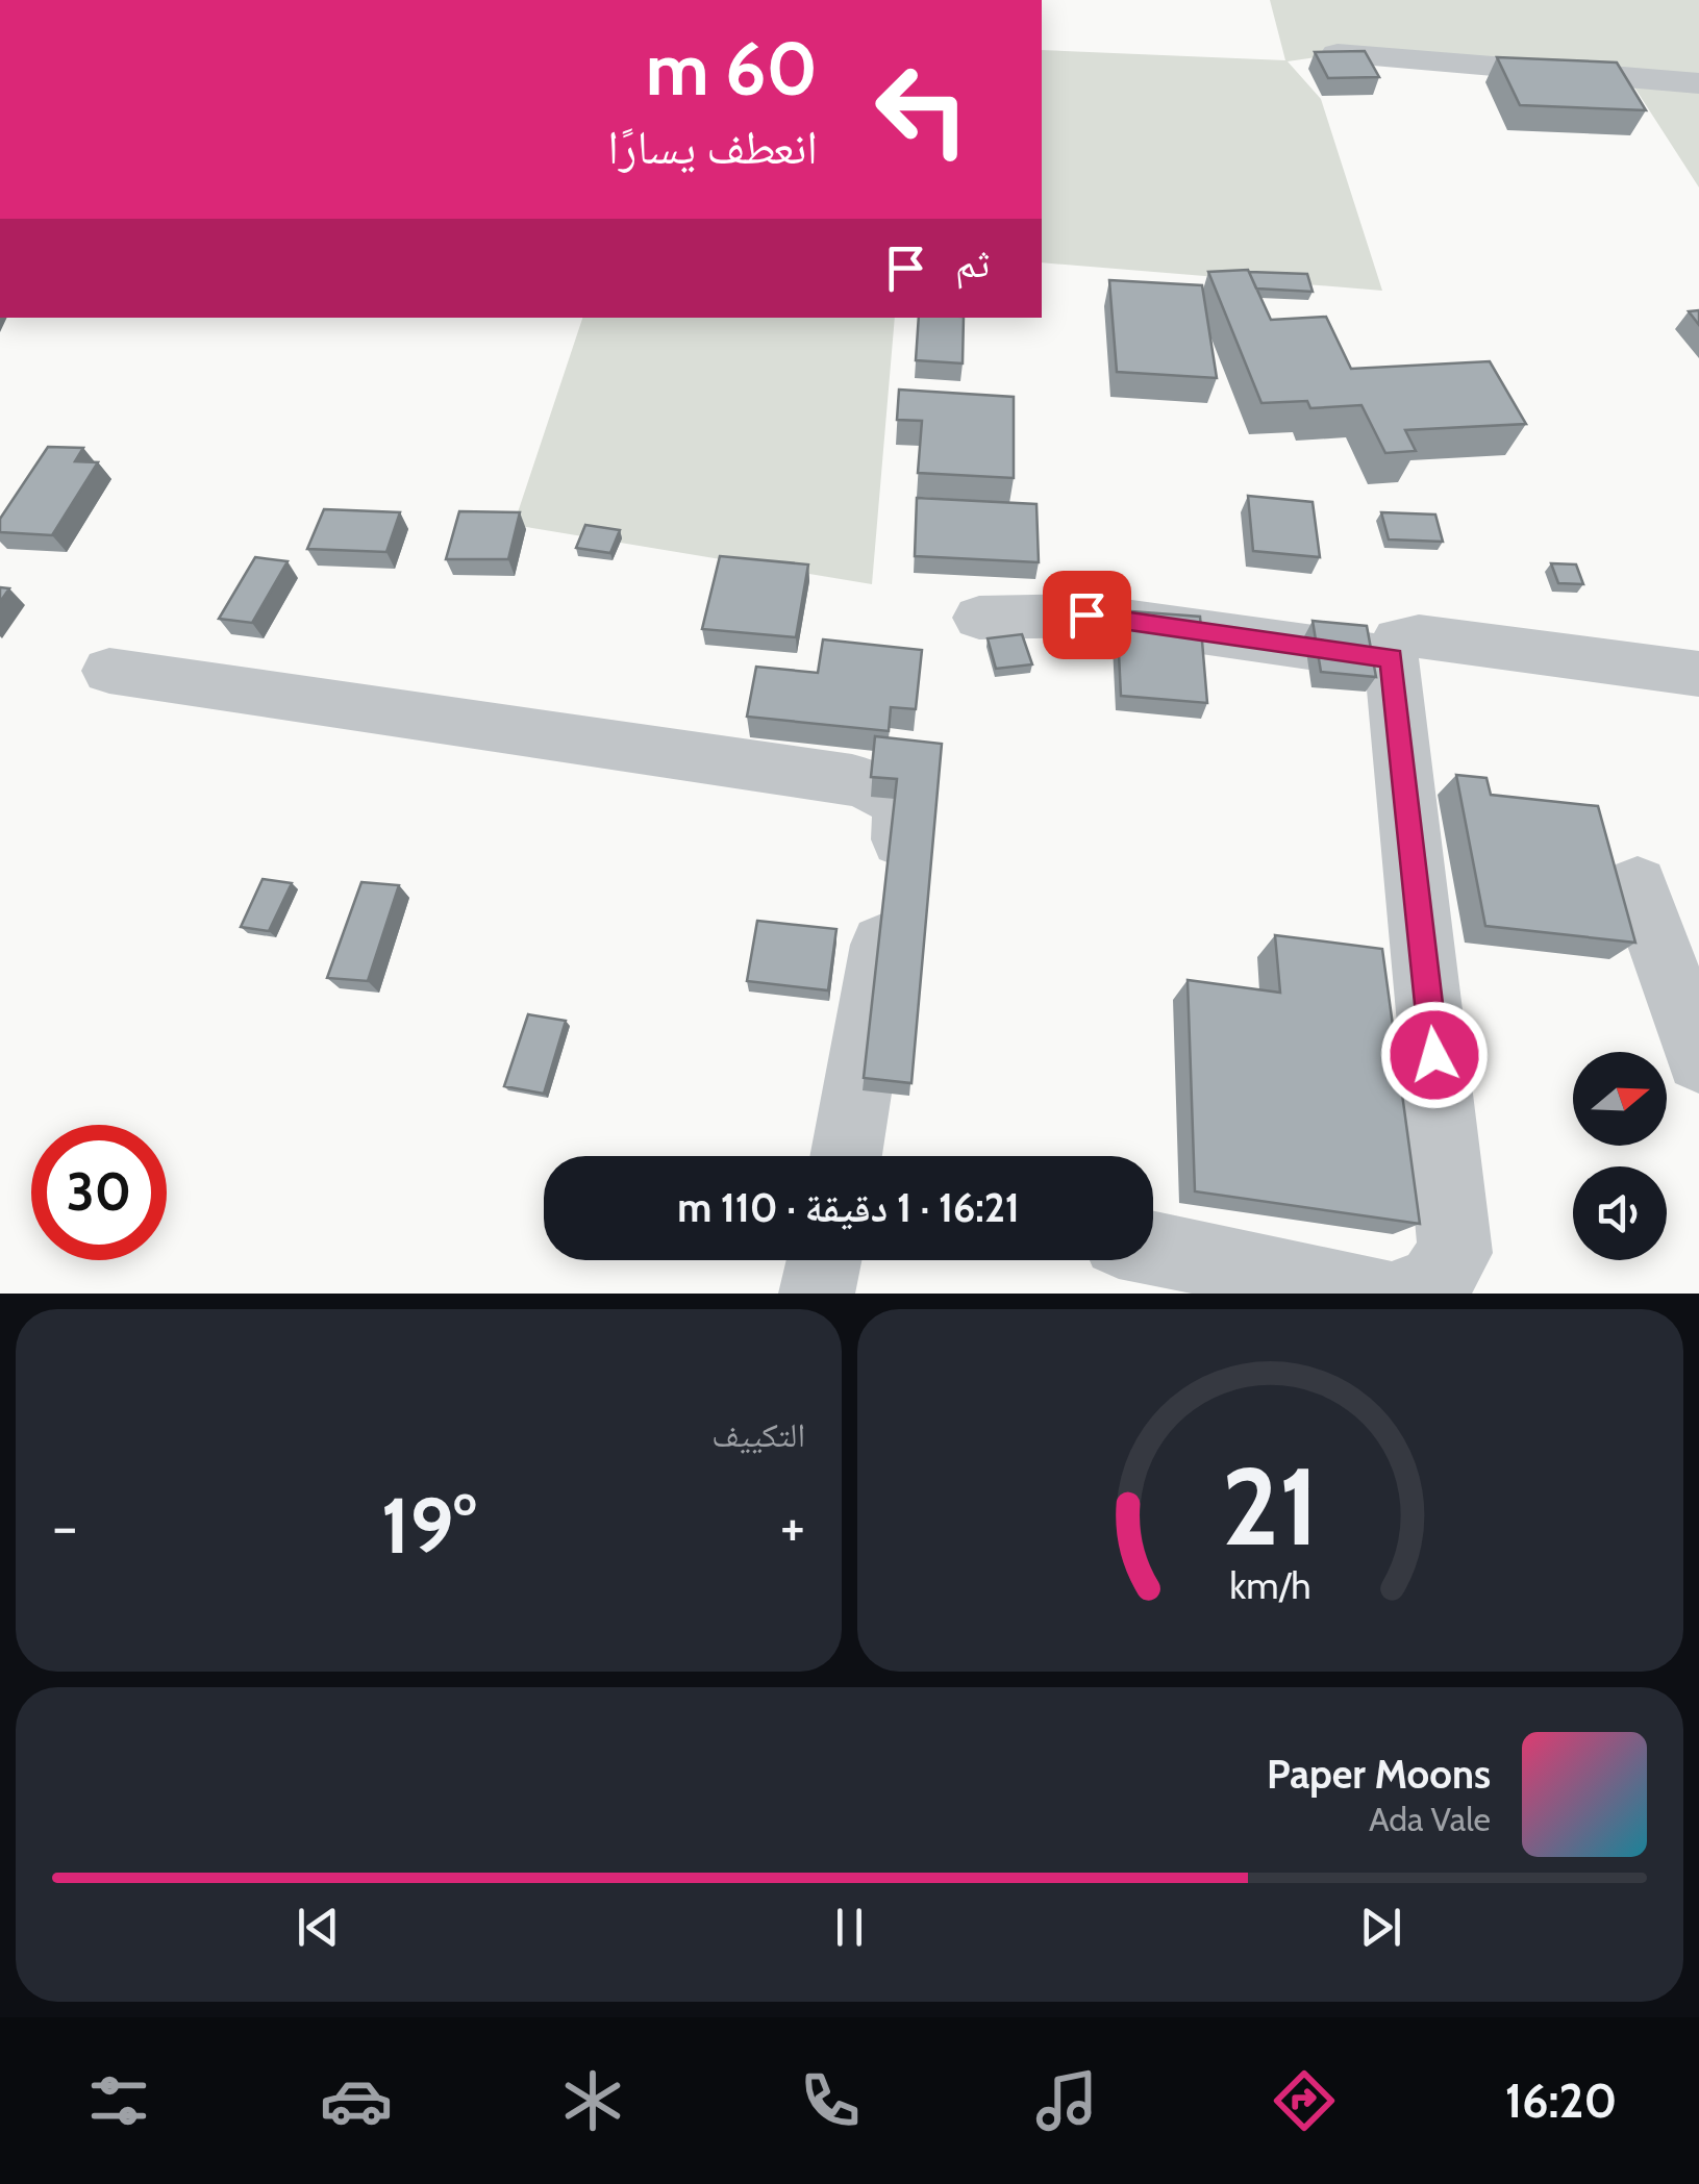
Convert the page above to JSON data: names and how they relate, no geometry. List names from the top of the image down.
{
  "north": "right",
  "page": {
    "turn": ["60 m", "انعطف يسارًا"],
    "then": "ثم",
    "limit": "30",
    "trip": "16:21 · 1 دقيقة · 110 m",
    "tile": "التكييف",
    "heat": ["−", "19°", "+"],
    "song": ["Paper Moons", "Ada Vale"],
    "tabs": "16:20",
    "gauge": ["21", "km/h"]
  }
}
